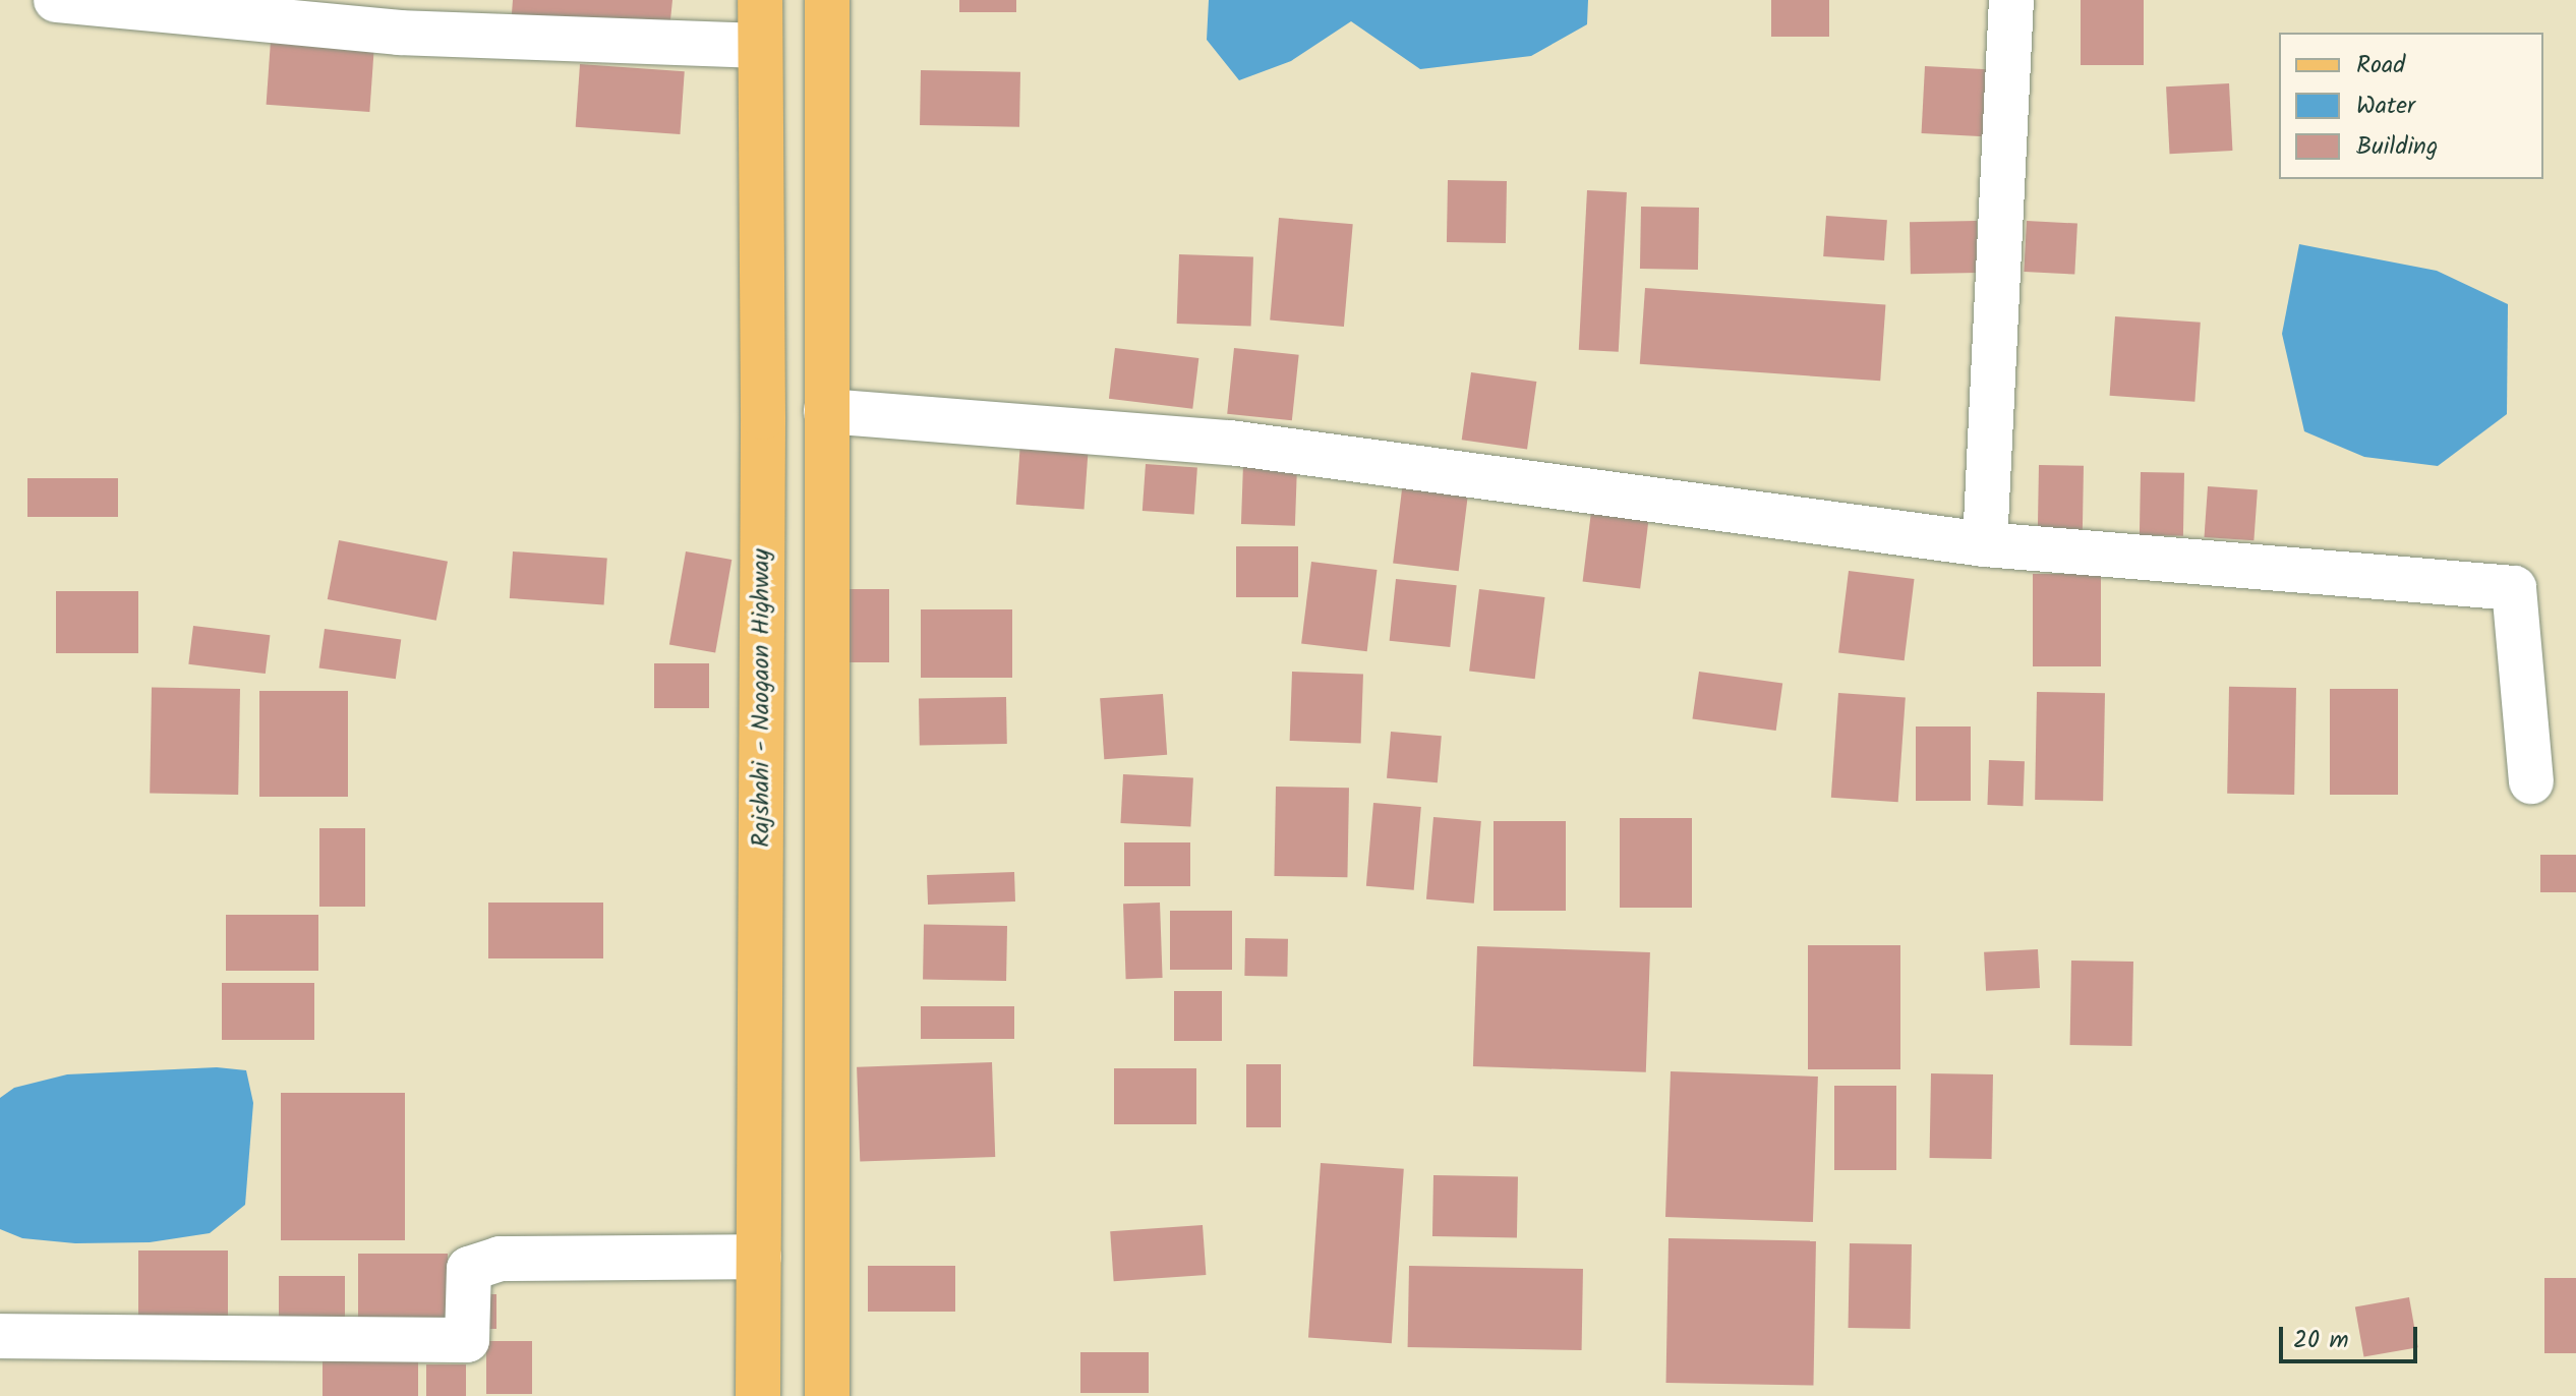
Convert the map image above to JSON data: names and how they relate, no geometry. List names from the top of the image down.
{
  "streets": {
    "main road": ["Rajshahi - Naogaon Highway"]
  },
  "legend": ["Road", "Water", "Building"],
  "scale_bar": "20 m"
}
